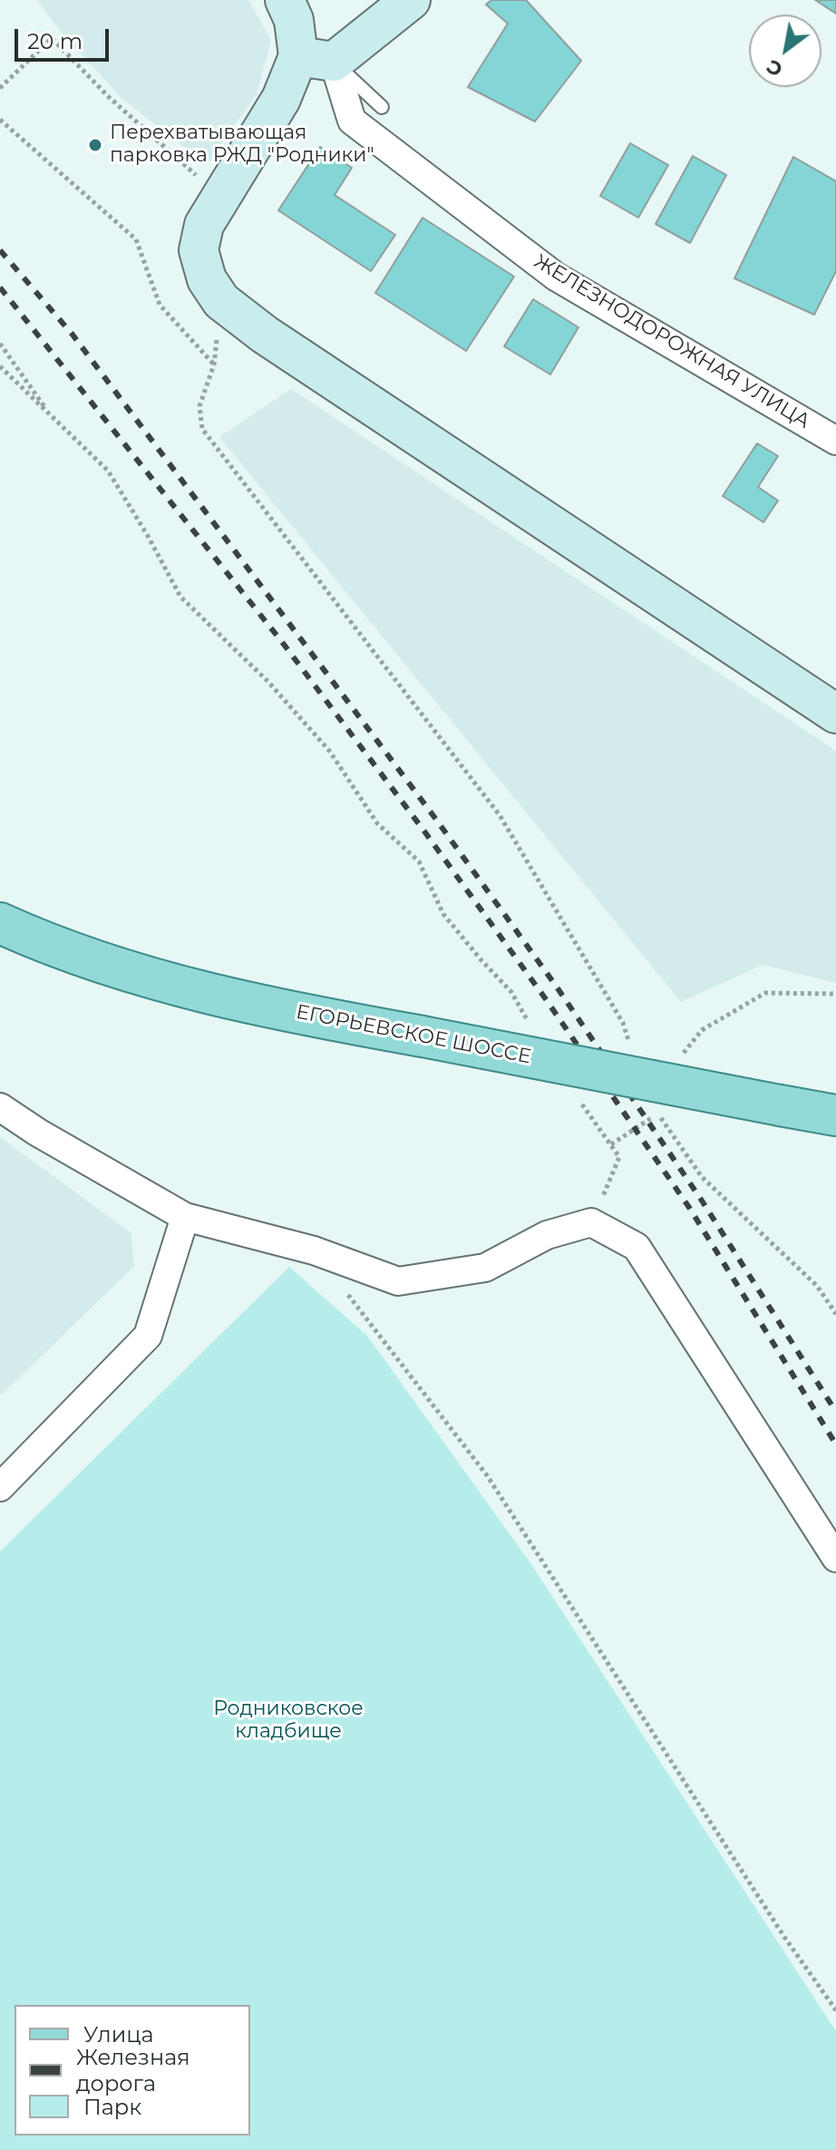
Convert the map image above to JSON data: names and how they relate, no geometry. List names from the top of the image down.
{
  "streets": {
    "main road": ["ЖЕЛЕЗНОДОРОЖНАЯ УЛИЦА", "ЕГОРЬЕВСКОЕ ШОССЕ"]
  },
  "parks": ["Родниковское кладбище"],
  "places": ["Перехватывающая парковка РЖД \"Родники\""],
  "legend": ["Улица", "Железная дорога", "Парк"],
  "scale_bar": "20 m",
  "north": "bottom left"
}
